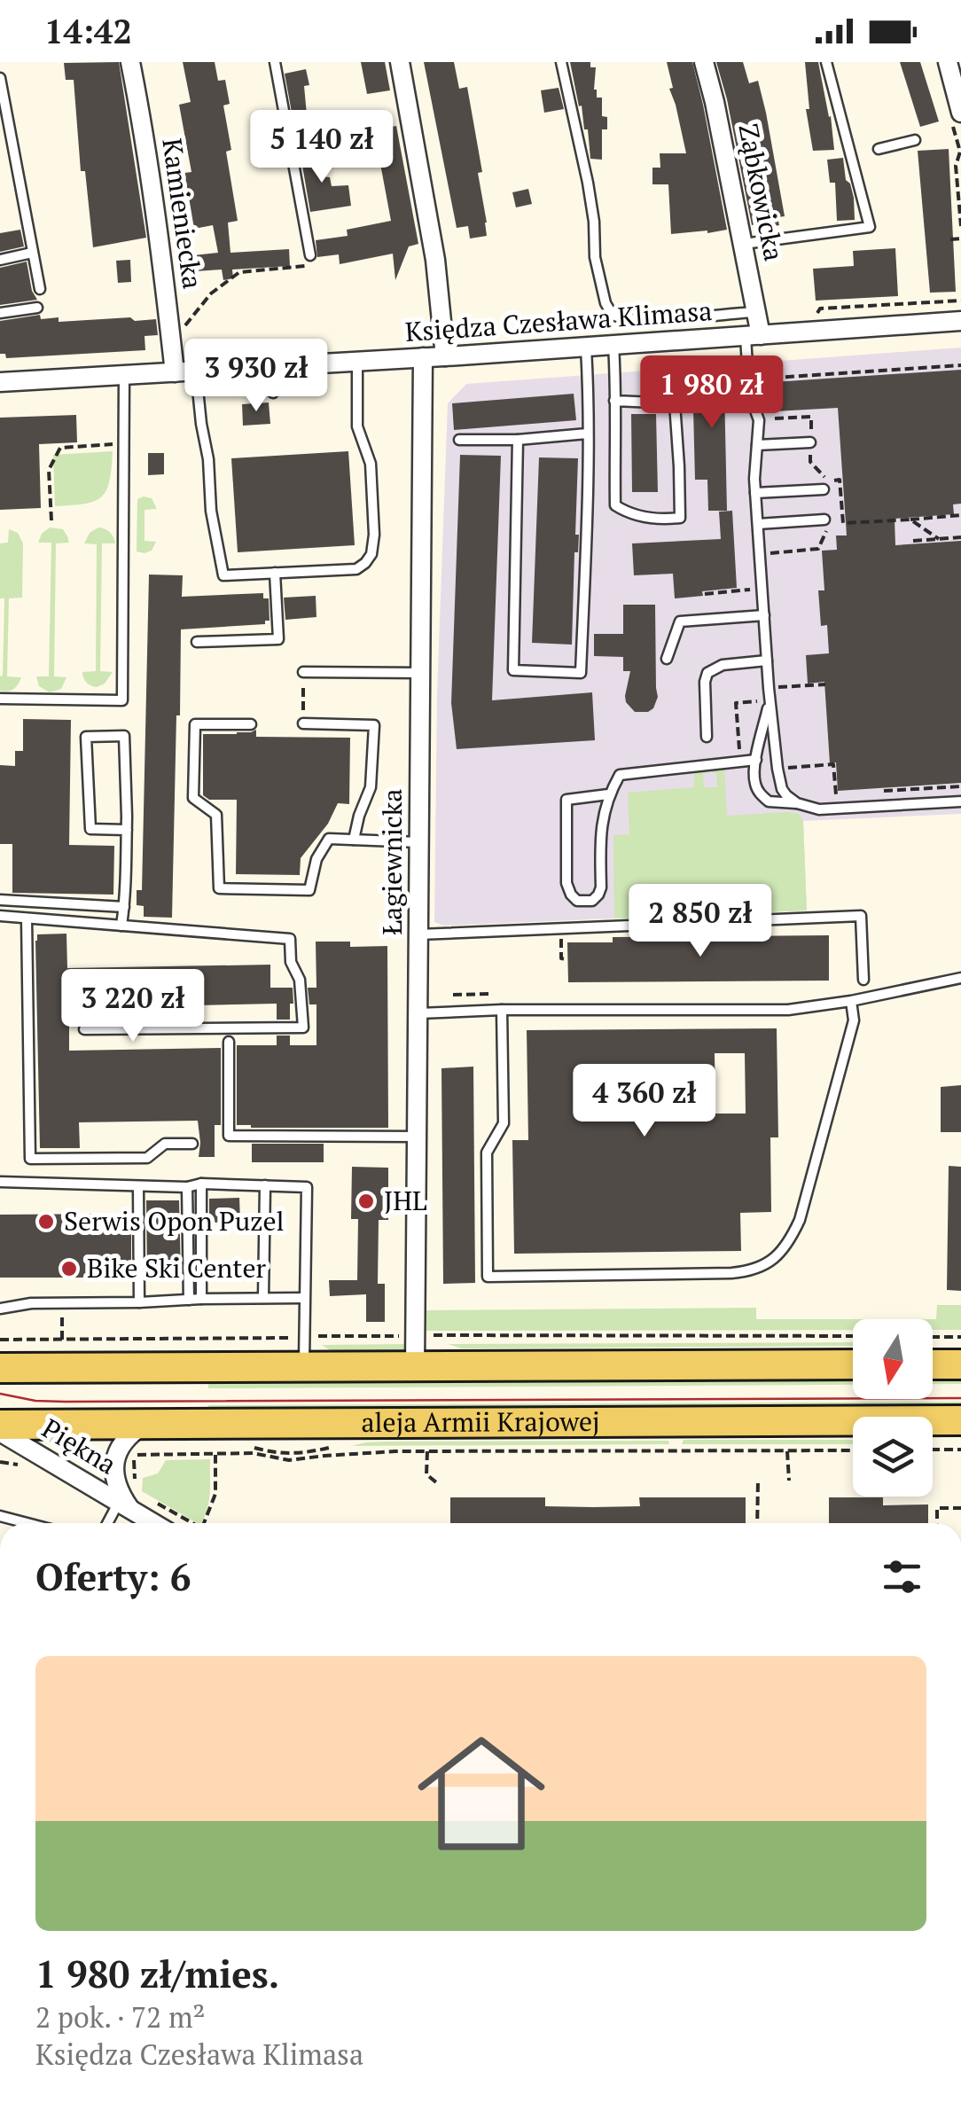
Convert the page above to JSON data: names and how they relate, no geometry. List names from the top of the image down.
{
  "streets": {
    "main road": ["aleja Armii Krajowej"],
    "street": [
      "Ząbkowicka",
      "Kamieniecka",
      "Księdza Czesława Klimasa",
      "Łagiewnicka",
      "Piękna"
    ]
  },
  "crossings": [
    ["Ząbkowicka", "Księdza Czesława Klimasa"],
    ["Kamieniecka", "Księdza Czesława Klimasa"],
    ["Księdza Czesława Klimasa", "Łagiewnicka"],
    ["Łagiewnicka", "aleja Armii Krajowej"],
    ["aleja Armii Krajowej", "Piękna"]
  ],
  "places": ["JHL", "Serwis Opon Puzel", "Bike Ski Center"],
  "north": "bottom",
  "page": {
    "status": "14:42",
    "price": [
      "5 140 zł",
      "3 930 zł",
      "1 980 zł",
      "2 850 zł",
      "3 220 zł",
      "4 360 zł"
    ],
    "heading": "Oferty: 6",
    "list": [
      {
        "name": "1 980 zł/mies.",
        "note": "2 pok. · 72 m² · Księdza Czesława Klimasa"
      }
    ]
  }
}
